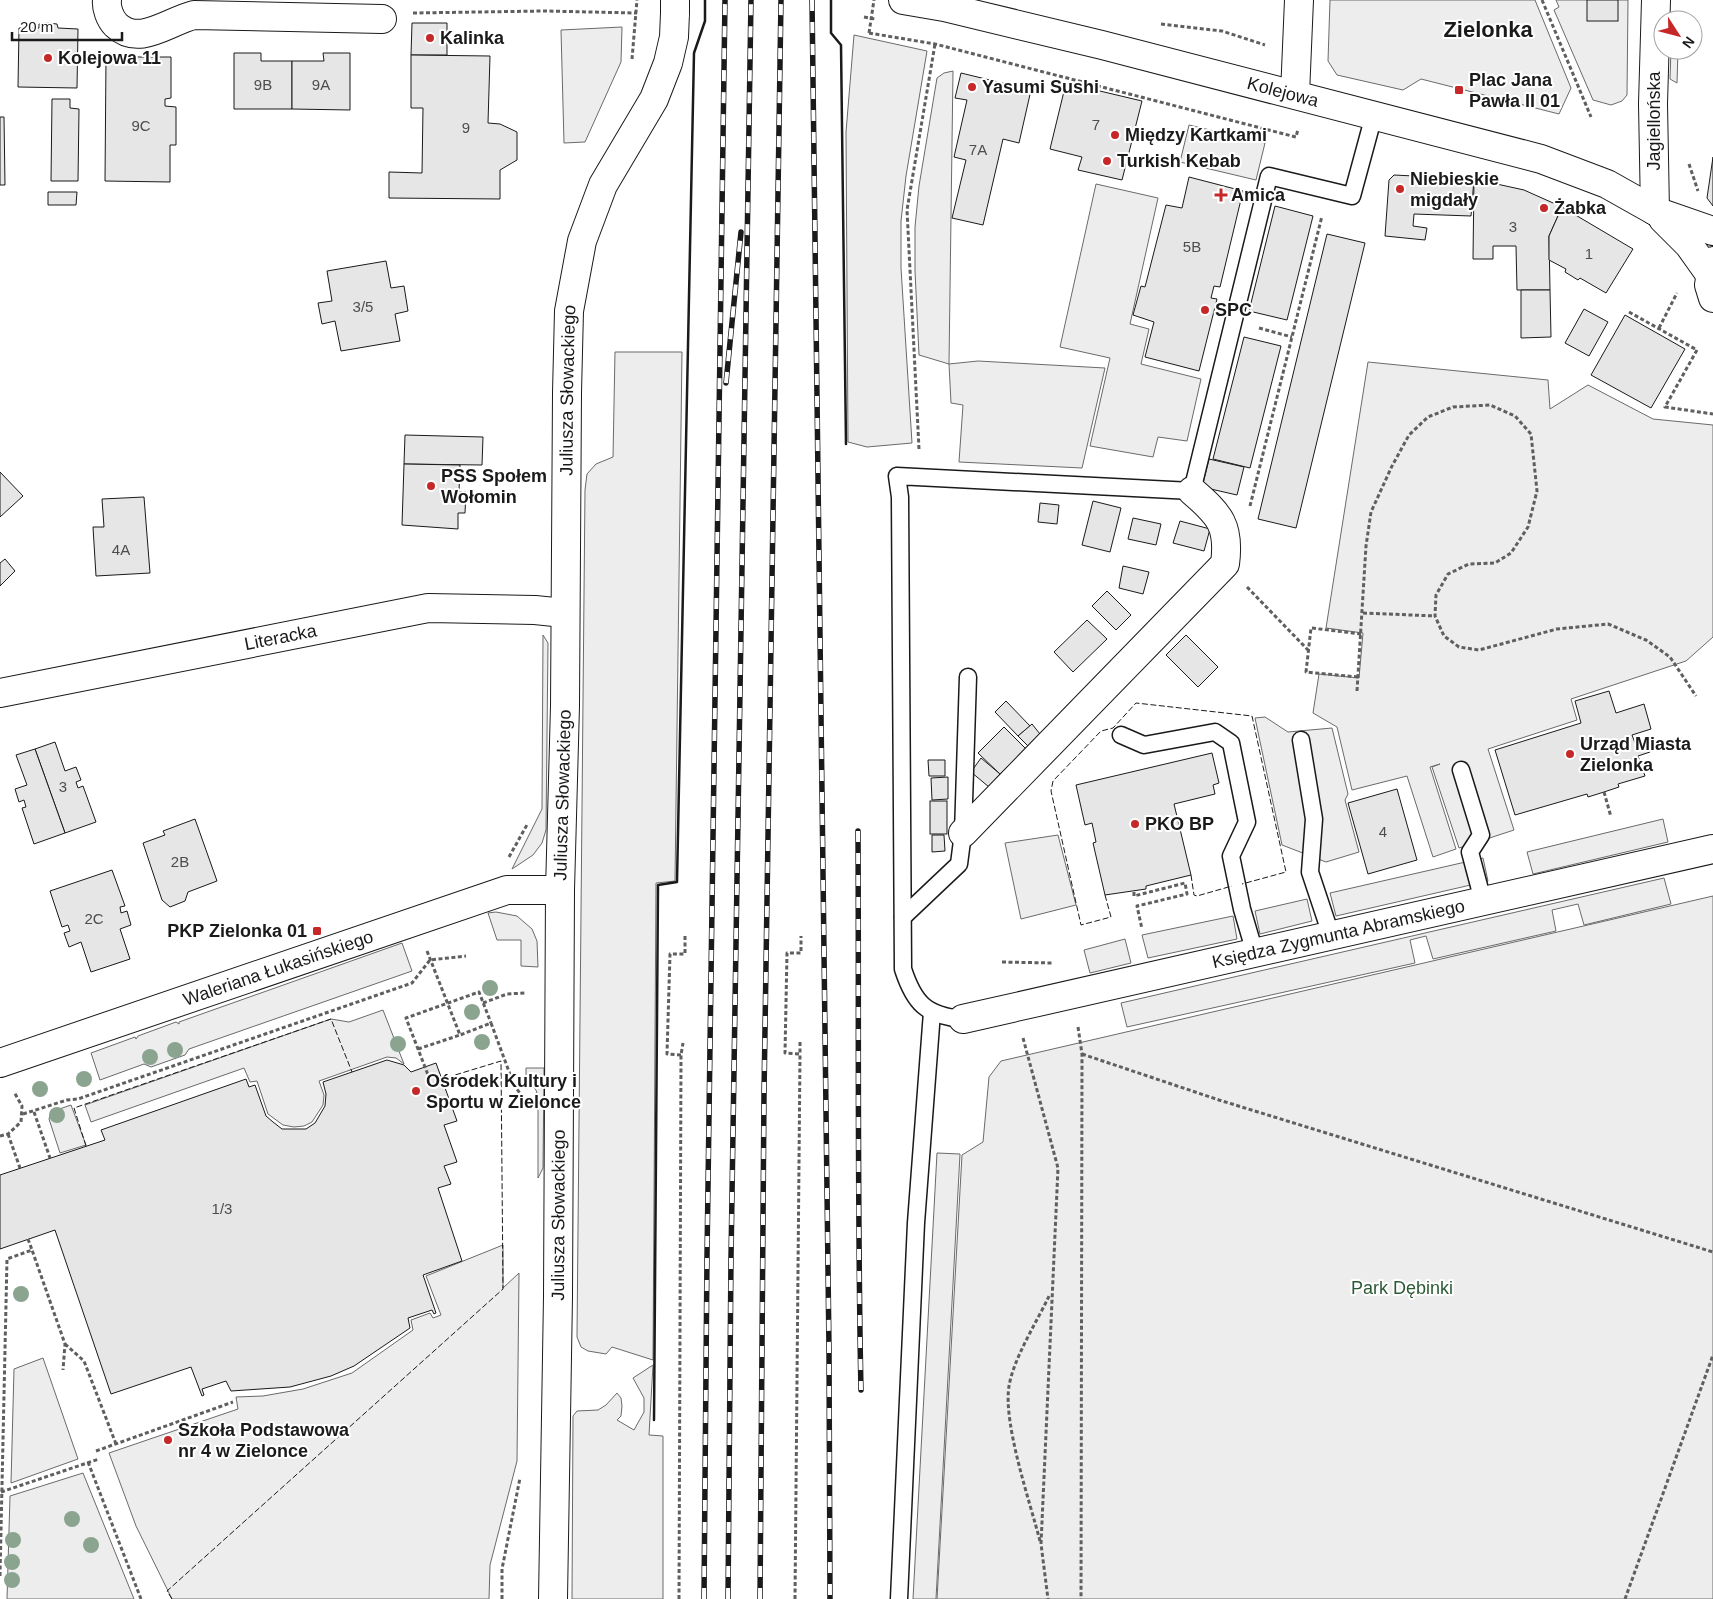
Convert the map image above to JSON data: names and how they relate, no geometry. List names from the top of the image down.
{
  "streets": {
    "street": [
      "Kolejowa",
      "Jagiellońska",
      "Juliusza Słowackiego",
      "Literacka",
      "Księdza Zygmunta Abramskiego",
      "Waleriana Łukasińskiego"
    ]
  },
  "crossings": [
    ["Kolejowa", "Jagiellońska"],
    ["Juliusza Słowackiego", "Literacka"],
    ["Juliusza Słowackiego", "Waleriana Łukasińskiego"]
  ],
  "districts": ["Zielonka"],
  "parks": ["Park Dębinki"],
  "places": {
    "other": [
      "Kalinka",
      "Kolejowa 11",
      "Yasumi Sushi",
      "Między Kartkami",
      "Turkish Kebab",
      "Niebieskie migdały",
      "Żabka",
      "SPC",
      "PSS Społem Wołomin",
      "Urząd Miasta Zielonka",
      "PKO BP",
      "Ośrodek Kultury i Sportu w Zielonce",
      "Szkoła Podstawowa nr 4 w Zielonce"
    ],
    "transit": ["Plac Jana Pawła II 01", "PKP Zielonka 01"],
    "health": ["Amica"]
  },
  "house_numbers": [
    "9B",
    "9A",
    "7",
    "9C",
    "9",
    "7A",
    "3",
    "5B",
    "1",
    "3/5",
    "4A",
    "3",
    "4",
    "2B",
    "2C",
    "1/3"
  ],
  "scale_bar": "20 m",
  "north": "bottom right"
}
